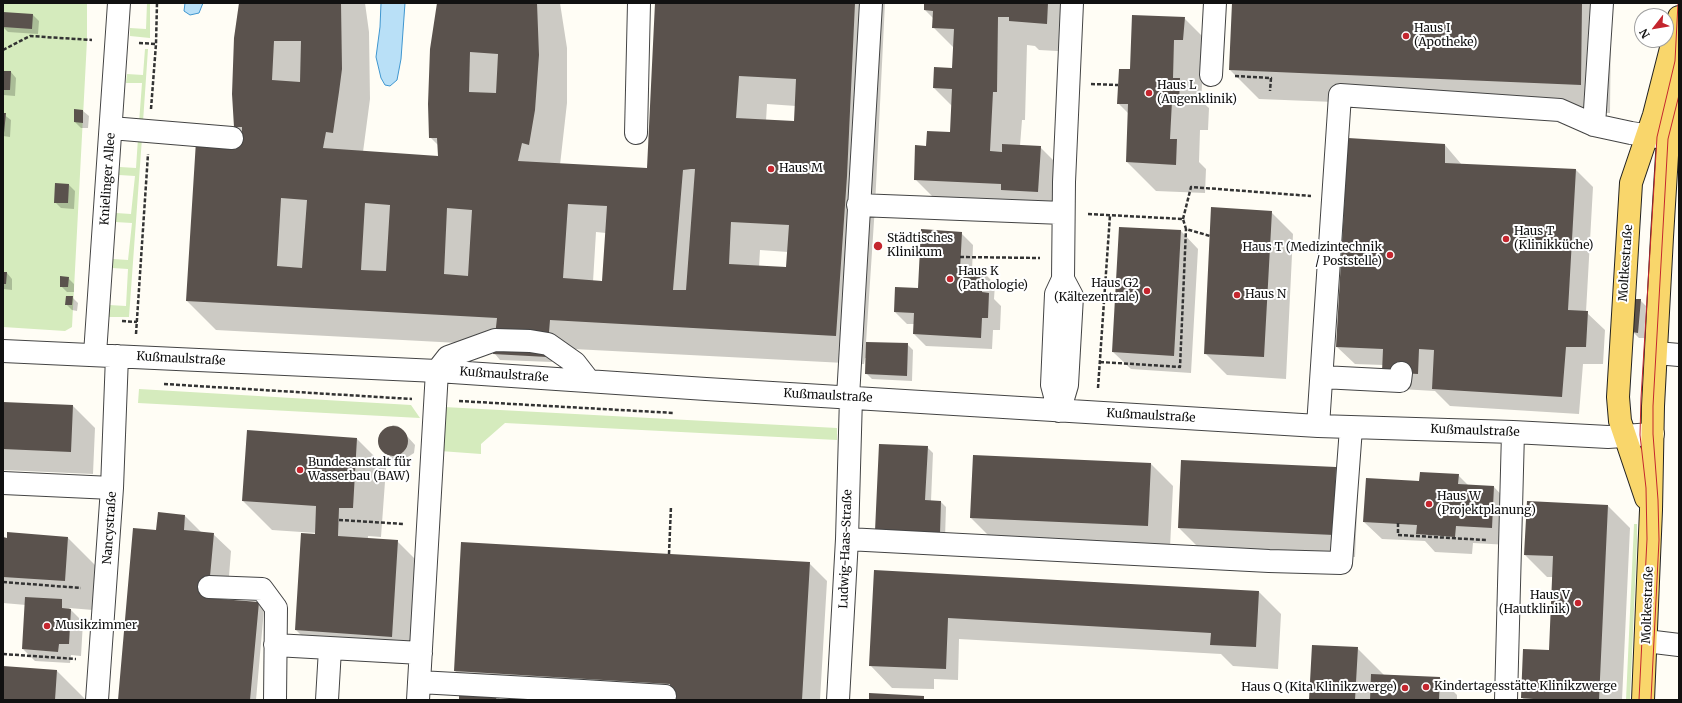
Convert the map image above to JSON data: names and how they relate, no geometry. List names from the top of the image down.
{
  "streets": {
    "main road": ["Moltkestraße"],
    "street": [
      "Knielinger Allee",
      "Kußmaulstraße",
      "Nancystraße",
      "Ludwig-Haas-Straße"
    ]
  },
  "crossings": [
    ["Knielinger Allee", "Kußmaulstraße"],
    ["Moltkestraße", "Kußmaulstraße"],
    ["Kußmaulstraße", "Nancystraße"],
    ["Kußmaulstraße", "Ludwig-Haas-Straße"]
  ],
  "places": [
    "Haus I (Apotheke)",
    "Haus L (Augenklinik)",
    "Haus M",
    "Haus T (Klinikküche)",
    "Städtisches Klinikum",
    "Haus T (Medizintechnik / Poststelle)",
    "Haus K (Pathologie)",
    "Haus G2 (Kältezentrale)",
    "Haus N",
    "Bundesanstalt für Wasserbau (BAW)",
    "Haus W (Projektplanung)",
    "Haus V (Hautklinik)",
    "Musikzimmer",
    "Kindertagesstätte Klinikzwerge",
    "Haus Q (Kita Klinikzwerge)"
  ],
  "north": "bottom left"
}
